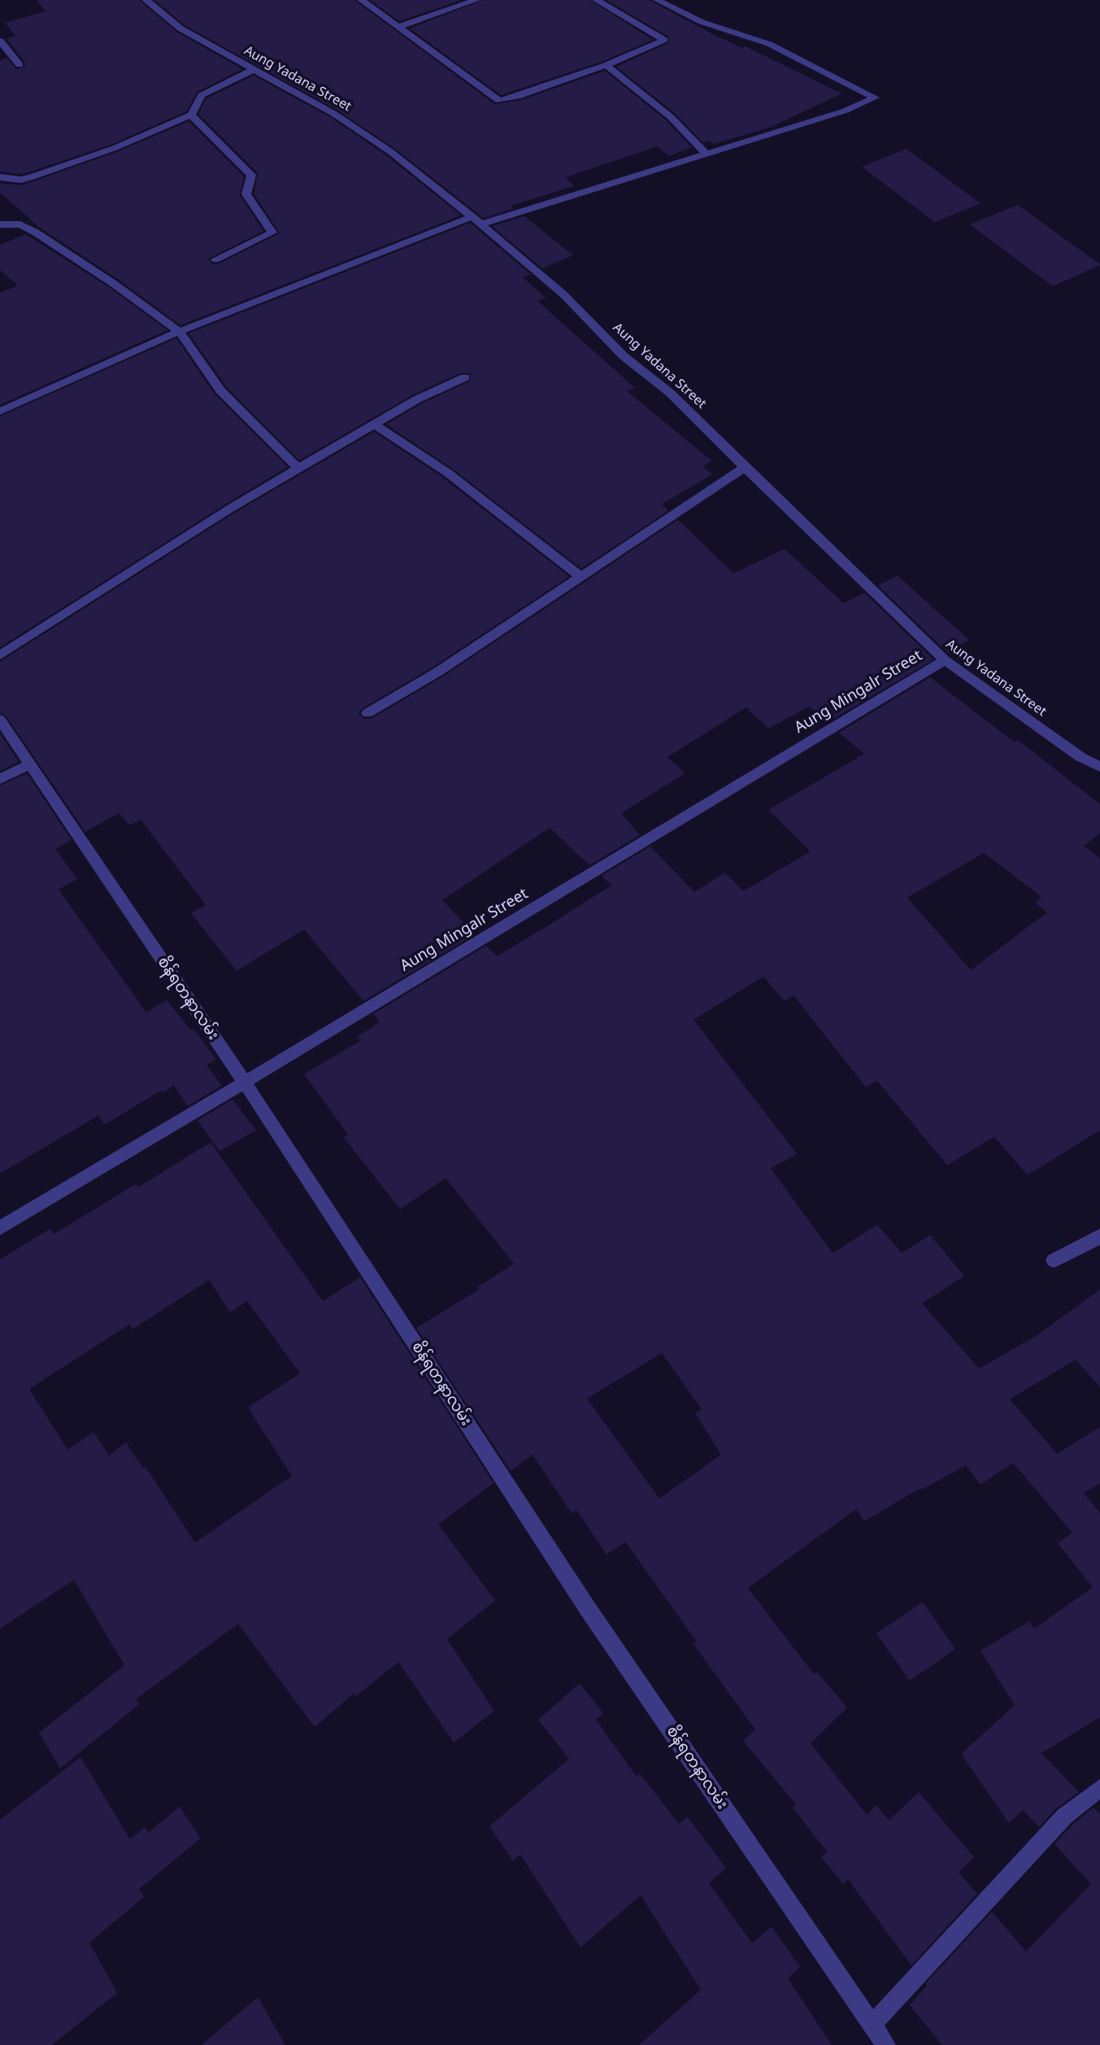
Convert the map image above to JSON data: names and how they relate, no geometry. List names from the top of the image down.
{
  "streets": {
    "street": ["Aung Yadana Street", "Aung Mingalr Street", "စိန်ရတနာလမ်း"]
  },
  "crossings": [
    ["Aung Yadana Street", "Aung Mingalr Street"],
    ["Aung Mingalr Street", "စိန်ရတနာလမ်း"]
  ]
}
